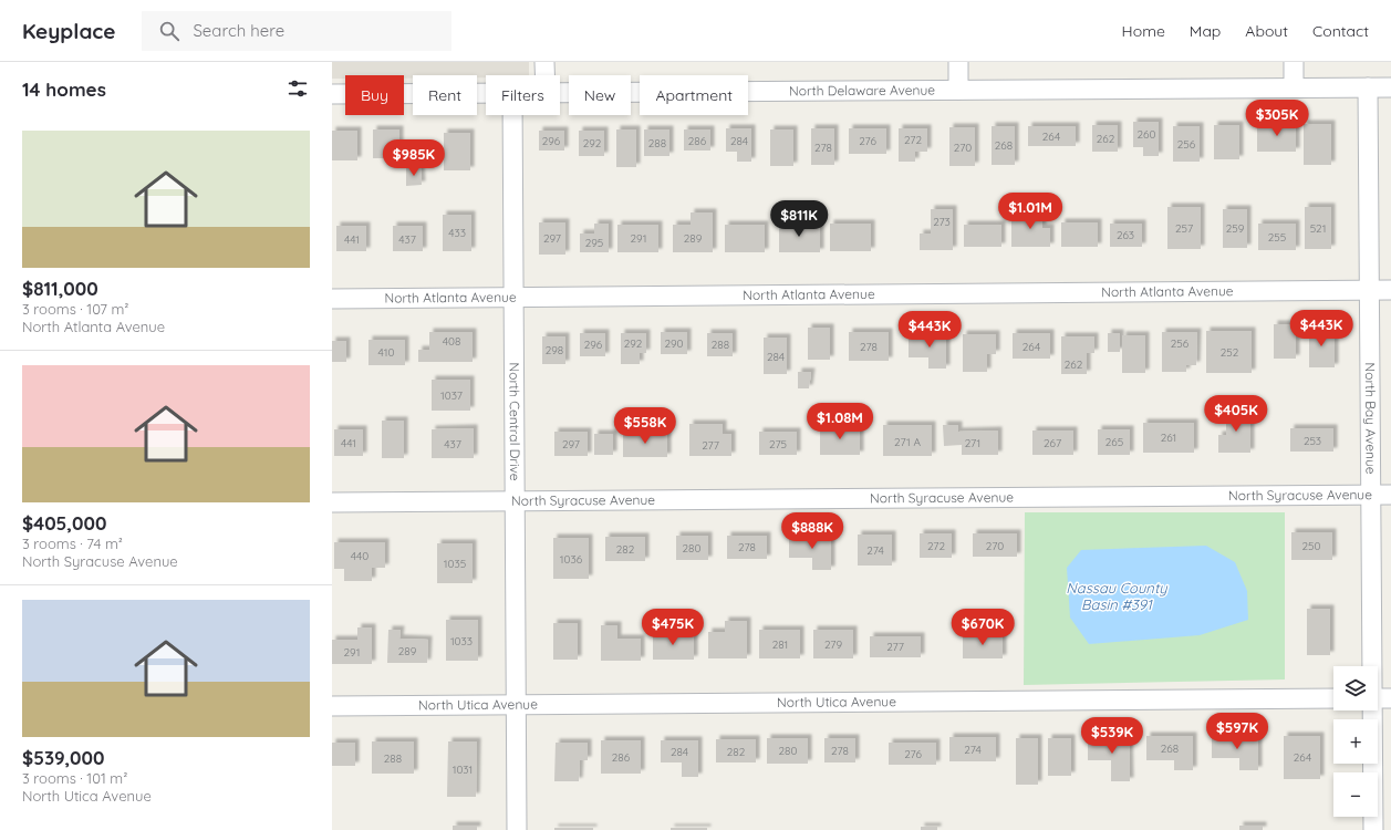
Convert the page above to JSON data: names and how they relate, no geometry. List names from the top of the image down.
{
  "streets": {
    "street": [
      "North Delaware Avenue",
      "North Atlanta Avenue",
      "North Bay Avenue",
      "North Central Drive",
      "North Syracuse Avenue",
      "North Utica Avenue"
    ]
  },
  "crossings": [
    ["North Delaware Avenue", "North Bay Avenue"],
    ["North Atlanta Avenue", "North Bay Avenue"],
    ["North Atlanta Avenue", "North Central Drive"],
    ["North Bay Avenue", "North Syracuse Avenue"],
    ["North Central Drive", "North Syracuse Avenue"],
    ["North Central Drive", "North Utica Avenue"]
  ],
  "water": ["Nassau County Basin #391"],
  "house_numbers": [
    "260",
    "264",
    "262",
    "272",
    "296",
    "286",
    "284",
    "276",
    "292",
    "288",
    "256",
    "268",
    "278",
    "270",
    "273",
    "257",
    "259",
    "521",
    "433",
    "263",
    "255",
    "297",
    "291",
    "289",
    "441",
    "437",
    "295",
    "408",
    "292",
    "290",
    "256",
    "296",
    "288",
    "278",
    "264",
    "298",
    "410",
    "252",
    "284",
    "262",
    "1037",
    "261",
    "253",
    "271 A",
    "265",
    "441",
    "271",
    "267",
    "437",
    "297",
    "275",
    "277",
    "272",
    "270",
    "250",
    "278",
    "280",
    "282",
    "274",
    "440",
    "1036",
    "1035",
    "1033",
    "281",
    "279",
    "277",
    "289",
    "291",
    "268",
    "274",
    "280",
    "278",
    "284",
    "282",
    "276",
    "286",
    "264",
    "288",
    "1031"
  ],
  "page": {
    "header": "Keyplace",
    "search": "Search here",
    "nav": [
      "Home",
      "Map",
      "About",
      "Contact"
    ],
    "heading": "14 homes",
    "chip": [
      "Buy",
      "Rent",
      "Filters",
      "New",
      "Apartment"
    ],
    "price": [
      "$305K",
      "$985K",
      "$1.01M",
      "$811K",
      "$443K",
      "$443K",
      "$405K",
      "$1.08M",
      "$558K",
      "$888K",
      "$475K",
      "$670K",
      "$597K",
      "$539K"
    ],
    "list": [
      {
        "name": "$811,000",
        "note": "3 rooms · 107 m² · North Atlanta Avenue"
      },
      {
        "name": "$405,000",
        "note": "3 rooms · 74 m² · North Syracuse Avenue"
      },
      {
        "name": "$539,000",
        "note": "3 rooms · 101 m² · North Utica Avenue"
      }
    ],
    "map_buttons": ["+", "−"]
  }
}
